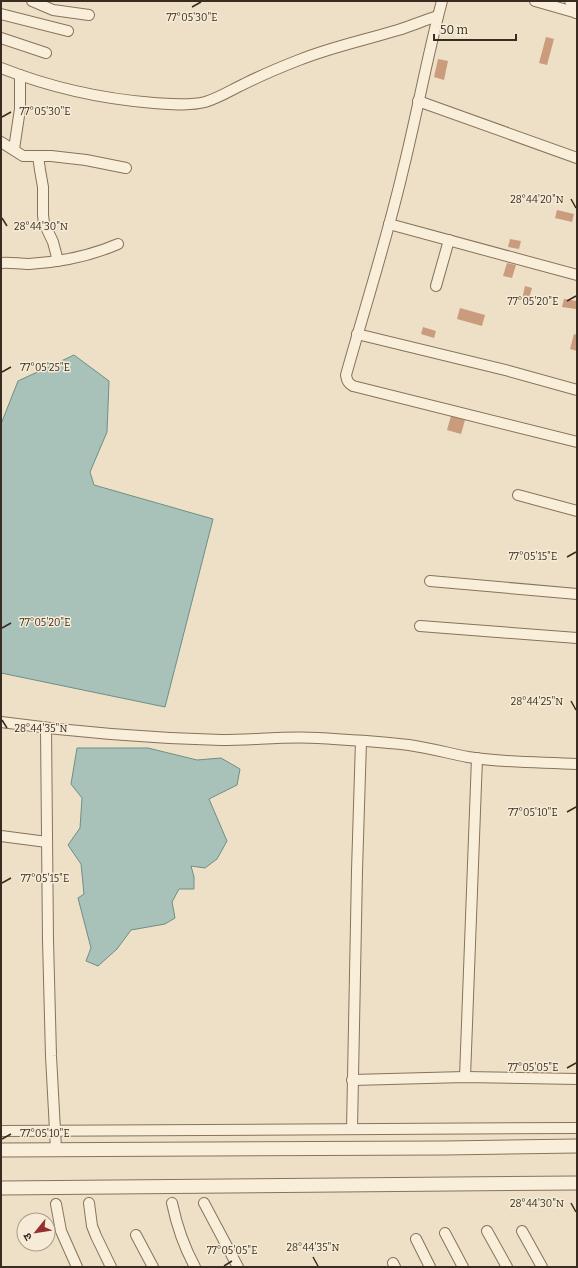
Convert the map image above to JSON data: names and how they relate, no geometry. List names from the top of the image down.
{
  "scale_bar": "50 m",
  "north": "bottom left",
  "coordinates": [
    "77°05'30\"E",
    "28°44'20\"N",
    "28°44'30\"N",
    "77°05'20\"E",
    "77°05'25\"E",
    "77°05'15\"E",
    "28°44'25\"N",
    "28°44'35\"N",
    "77°05'10\"E",
    "77°05'05\"E"
  ]
}
